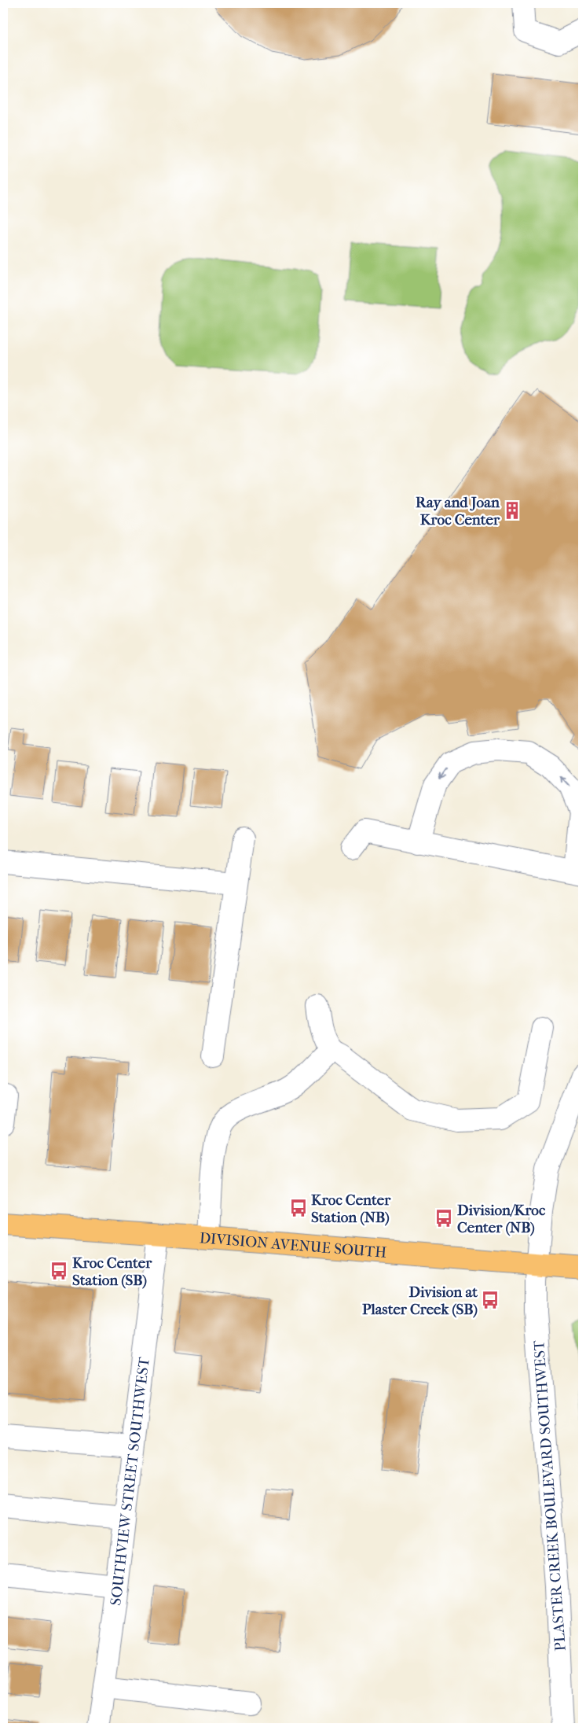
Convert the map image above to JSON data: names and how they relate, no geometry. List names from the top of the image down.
{
  "streets": {
    "main road": ["DIVISION AVENUE SOUTH"],
    "street": ["SOUTHVIEW STREET SOUTHWEST", "PLASTER CREEK BOULEVARD SOUTHWEST"]
  },
  "crossings": [
    ["DIVISION AVENUE SOUTH", "SOUTHVIEW STREET SOUTHWEST"],
    ["DIVISION AVENUE SOUTH", "PLASTER CREEK BOULEVARD SOUTHWEST"]
  ],
  "places": {
    "building": ["Ray and Joan Kroc Center"],
    "bus stop": [
      "Kroc Center Station (NB)",
      "Division/Kroc Center (NB)",
      "Kroc Center Station (SB)",
      "Division at Plaster Creek (SB)"
    ]
  }
}
